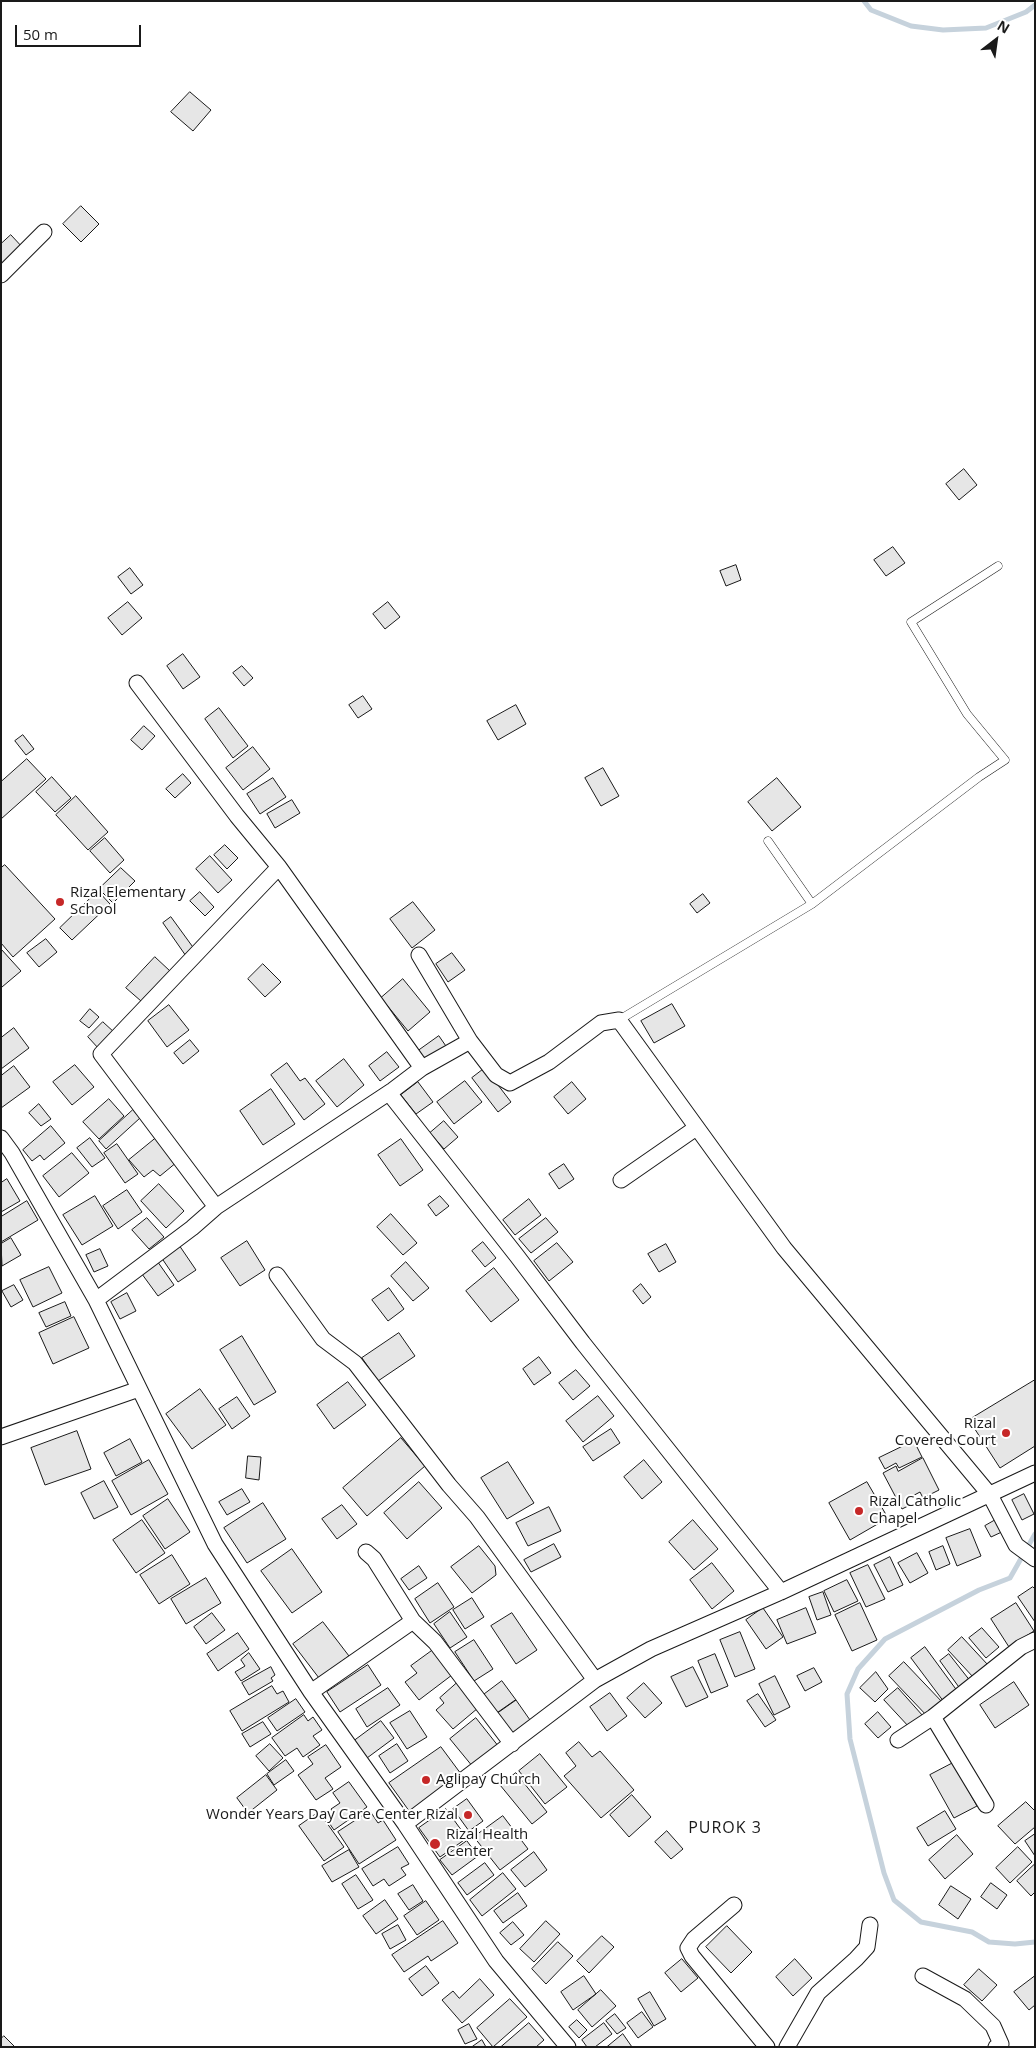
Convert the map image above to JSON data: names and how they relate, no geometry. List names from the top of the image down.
{
  "districts": ["PUROK 3"],
  "places": [
    "Rizal Elementary School",
    "Rizal Covered Court",
    "Rizal Catholic Chapel",
    "Aglipay Church",
    "Wonder Years Day Care Center Rizal",
    "Rizal Health Center"
  ],
  "scale_bar": "50 m",
  "north": "top right"
}
